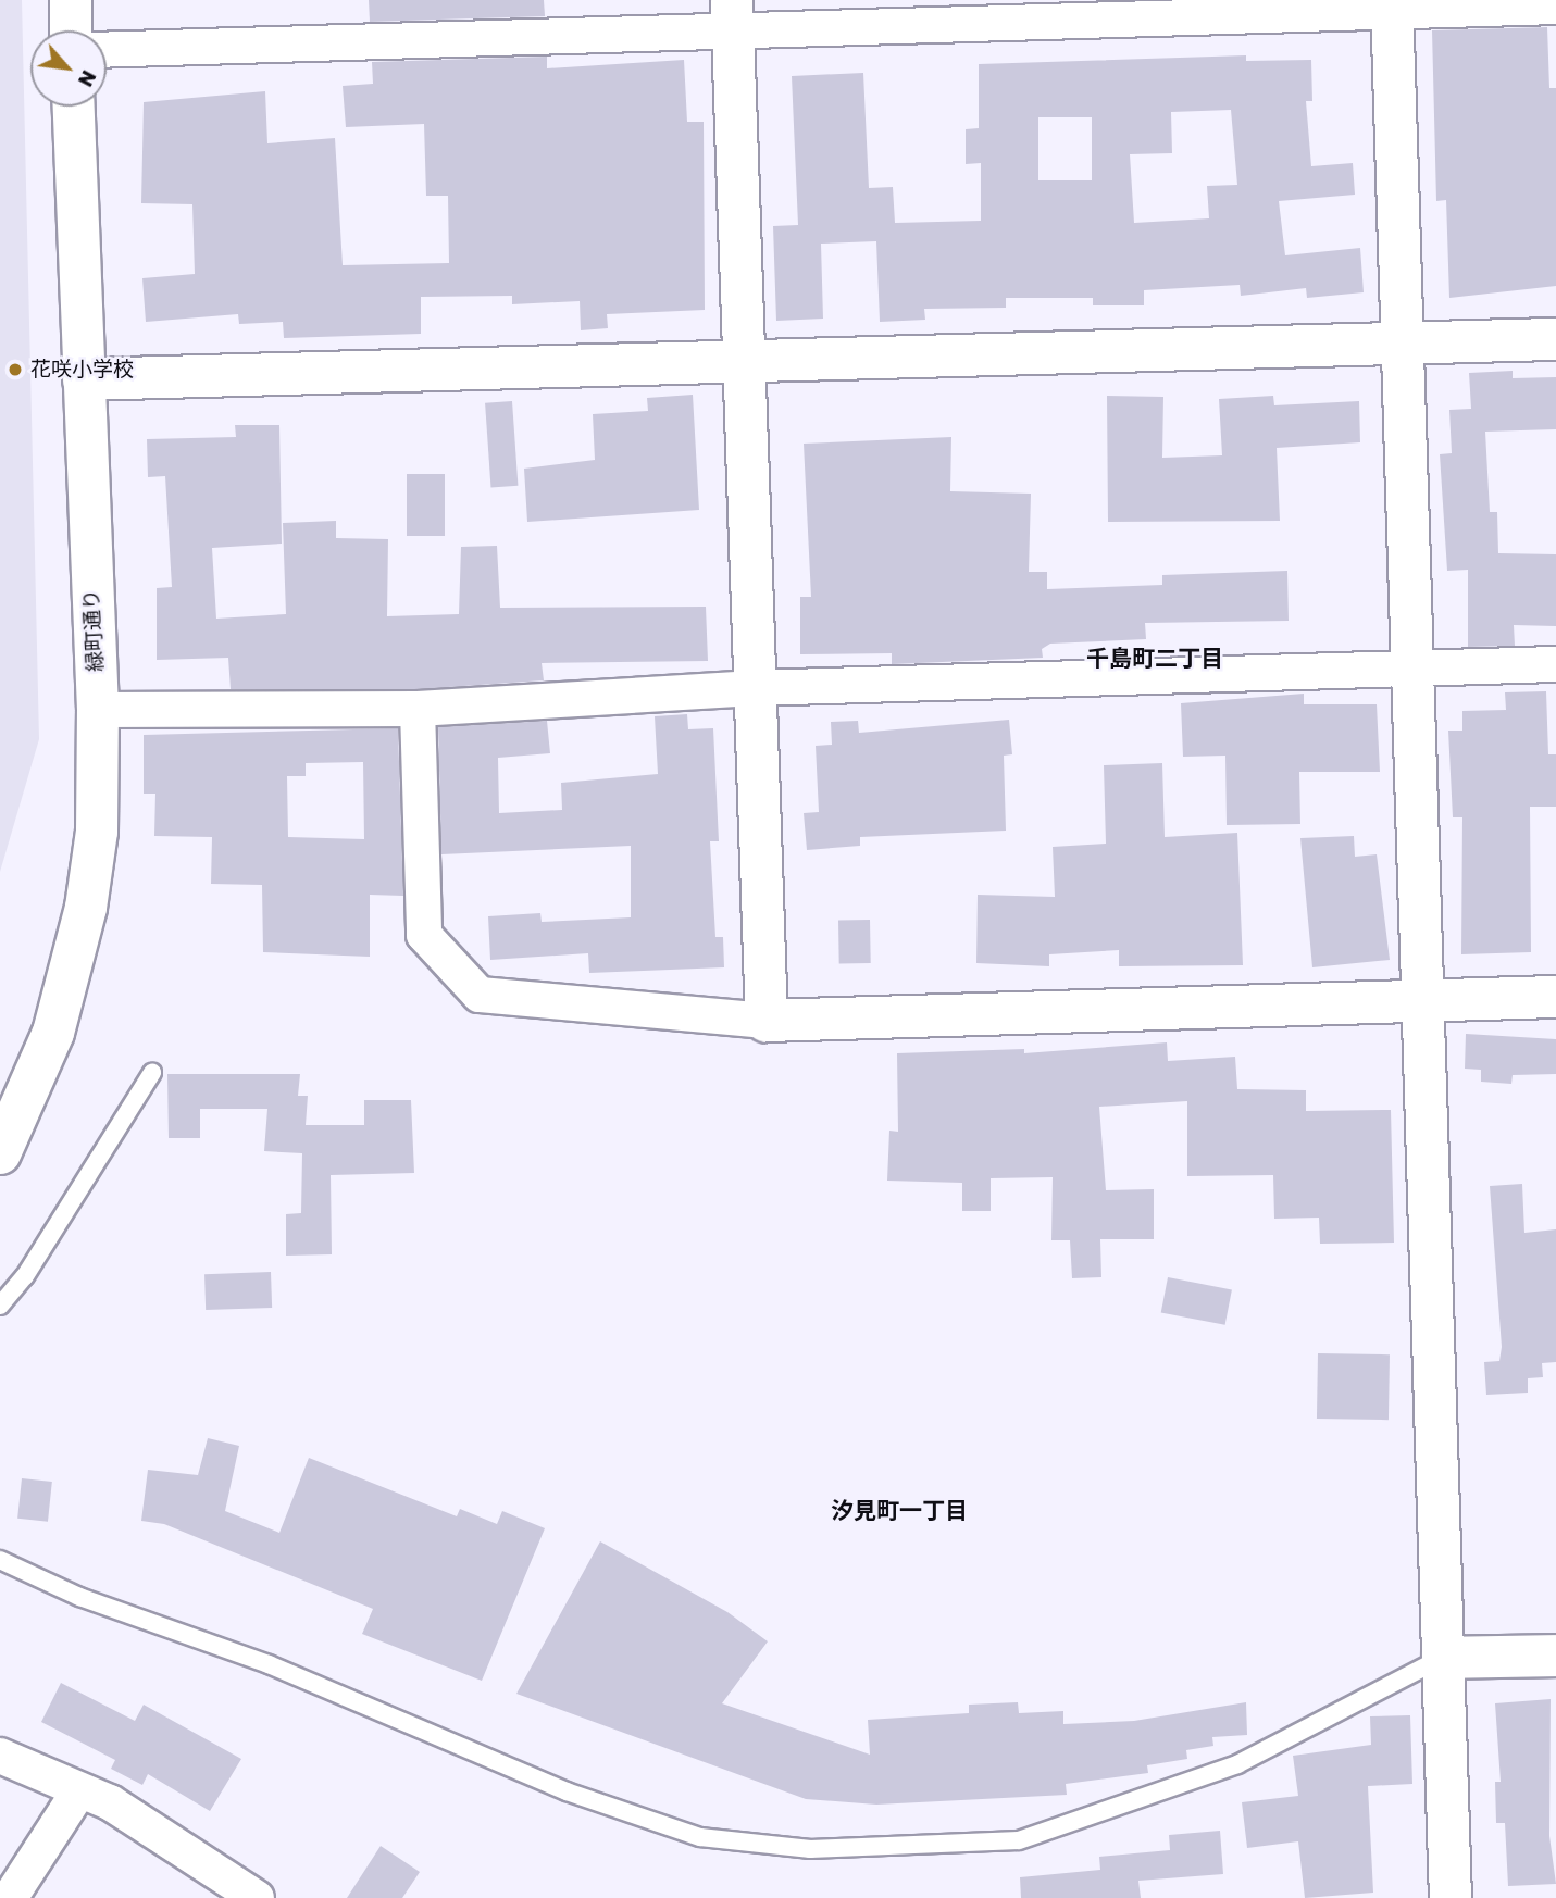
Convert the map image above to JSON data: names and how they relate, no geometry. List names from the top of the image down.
{
  "streets": {
    "street": ["緑町通り"]
  },
  "districts": ["千島町二丁目", "汐見町一丁目"],
  "places": ["花咲小学校"],
  "north": "bottom right"
}
